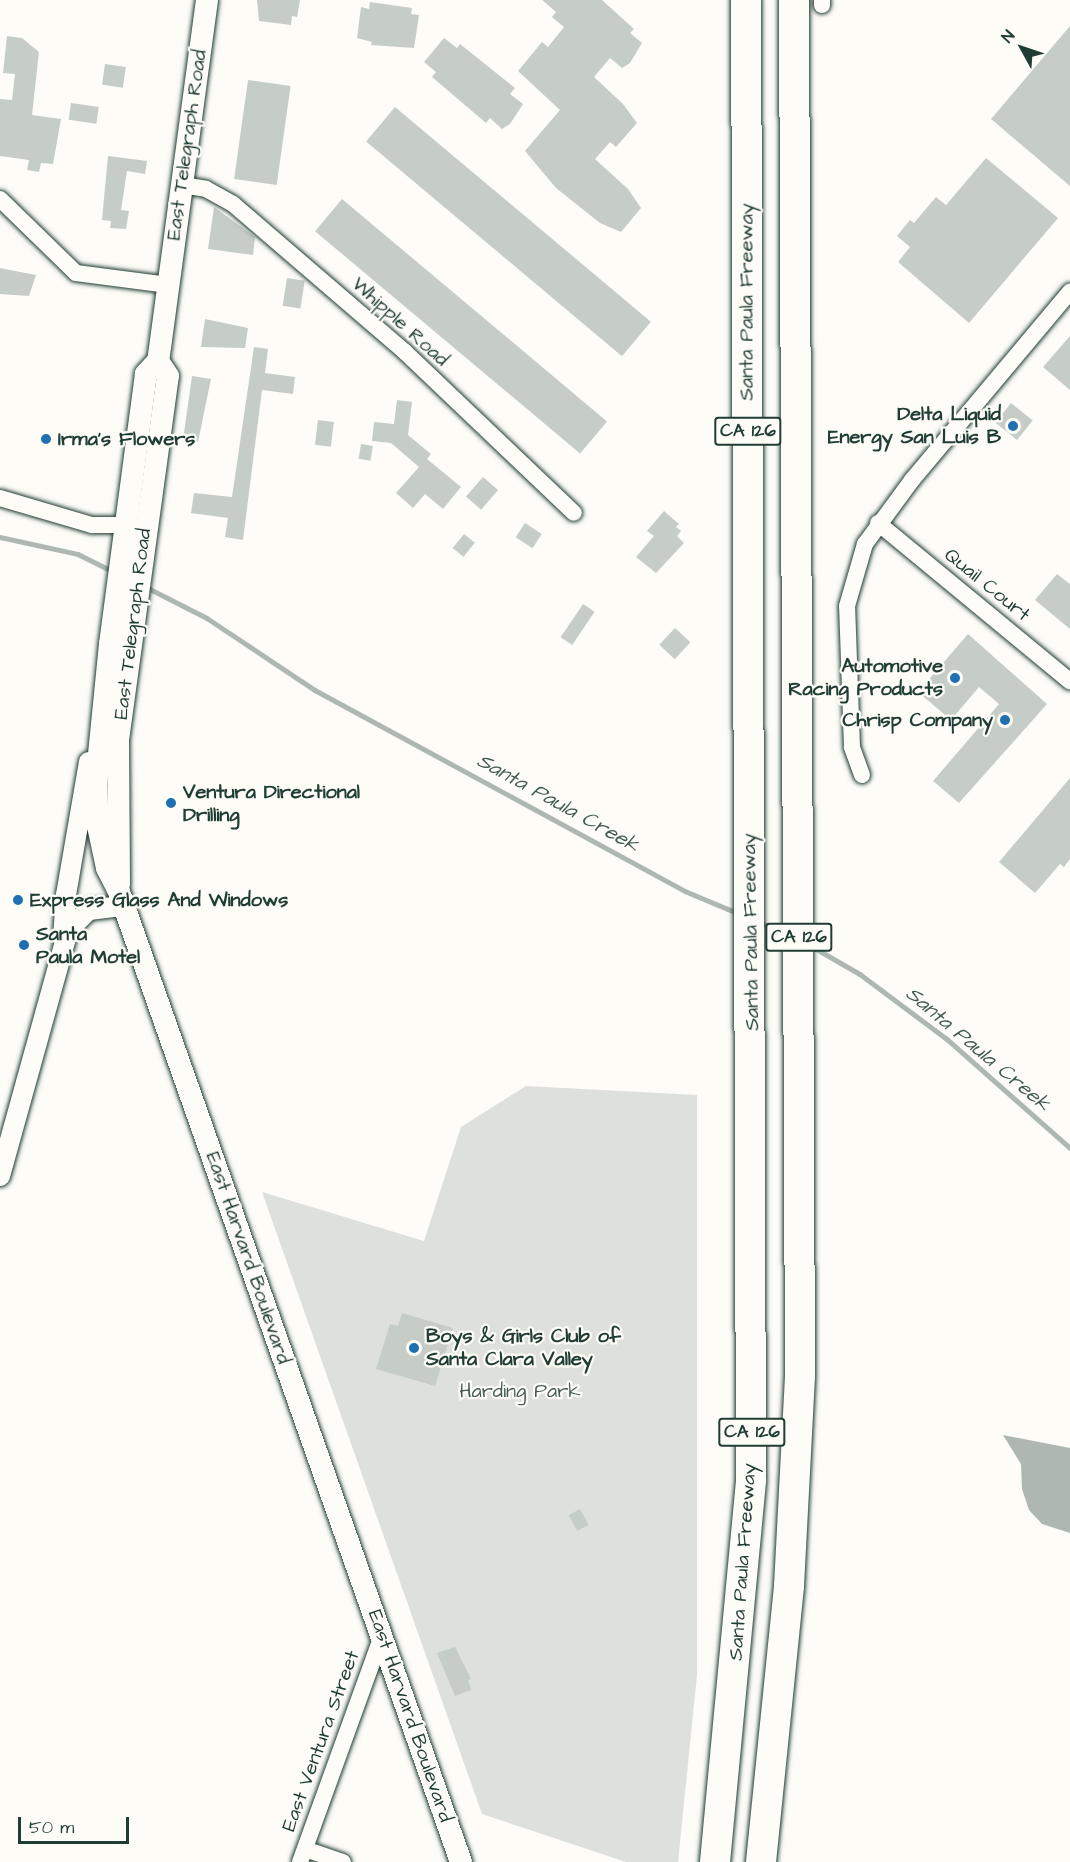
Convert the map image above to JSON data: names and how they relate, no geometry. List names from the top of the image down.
{
  "streets": {
    "highway": ["Santa Paula Freeway", "CA 126"],
    "main road": ["East Telegraph Road", "East Harvard Boulevard"],
    "street": ["Whipple Road", "Quail Court", "East Ventura Street"]
  },
  "crossings": [
    ["East Telegraph Road", "Whipple Road"],
    ["East Telegraph Road", "East Harvard Boulevard"],
    ["East Harvard Boulevard", "East Ventura Street"]
  ],
  "water": ["Santa Paula Creek"],
  "parks": ["Harding Park"],
  "places": [
    "Delta Liquid Energy San Luis B",
    "Irma's Flowers",
    "Automotive Racing Products",
    "Chrisp Company",
    "Ventura Directional Drilling",
    "Express Glass And Windows",
    "Santa Paula Motel",
    "Boys & Girls Club of Santa Clara Valley"
  ],
  "scale_bar": "50 m",
  "north": "top left"
}
